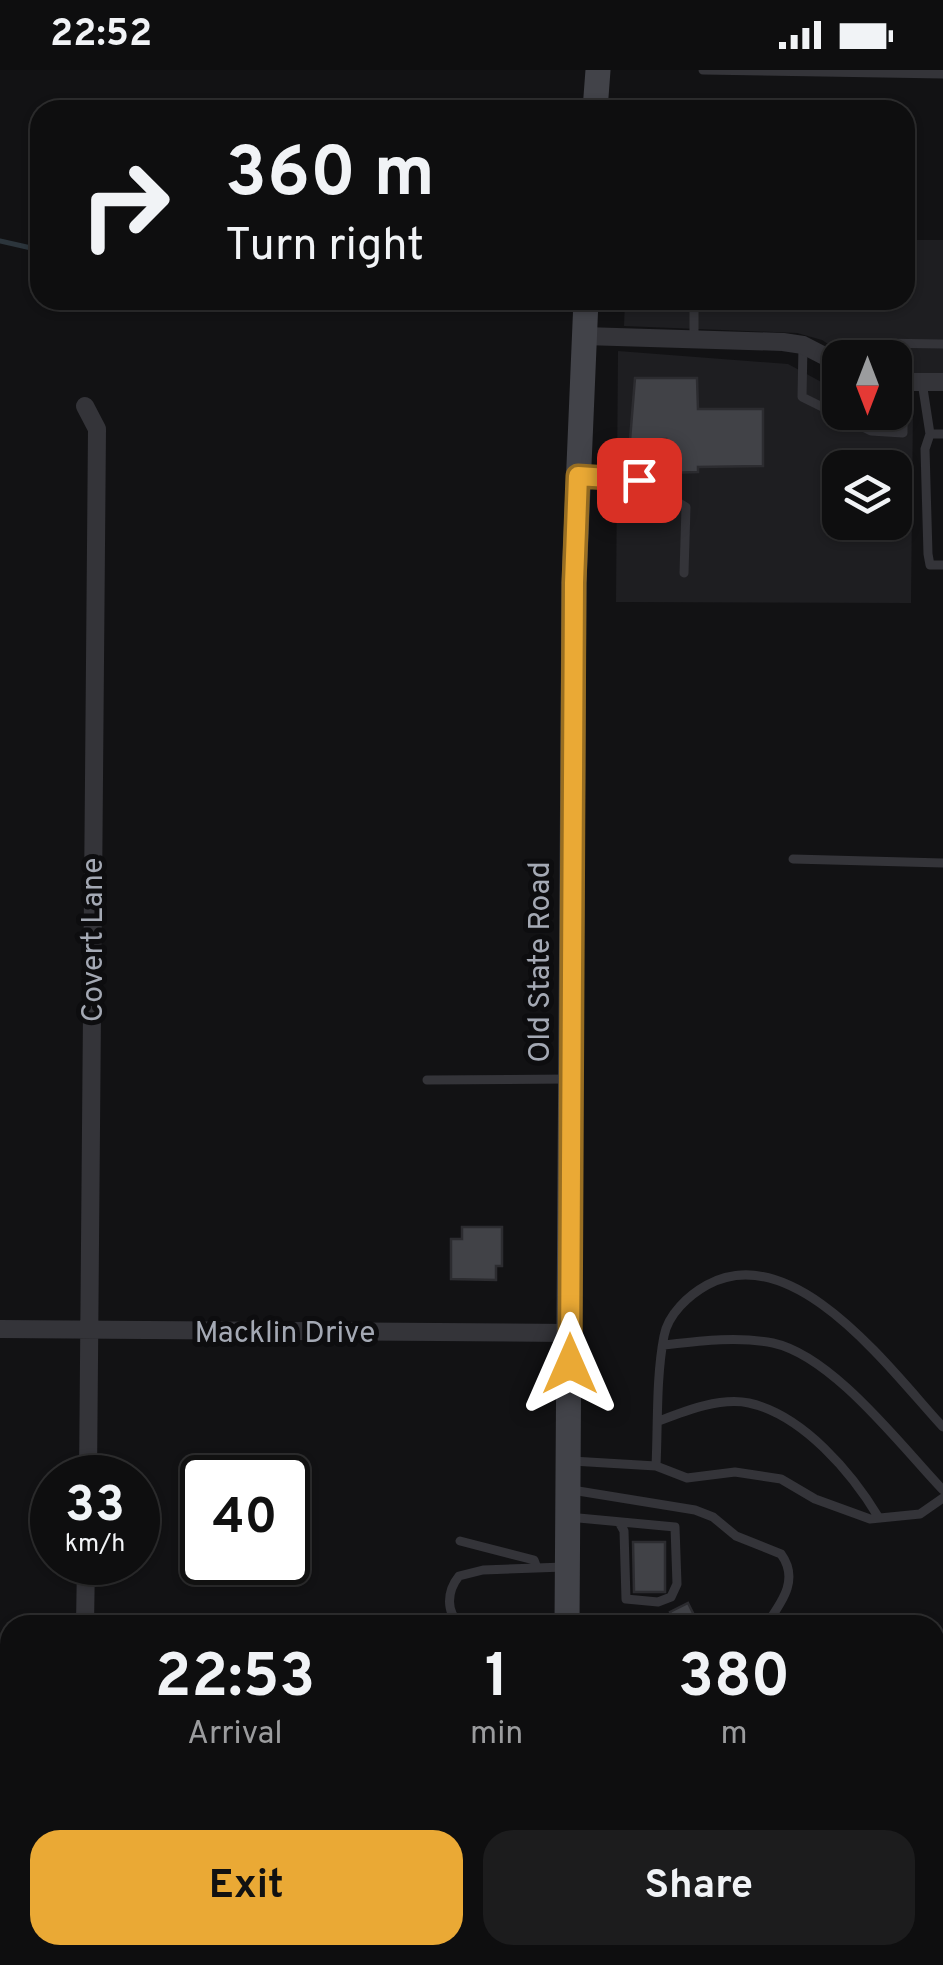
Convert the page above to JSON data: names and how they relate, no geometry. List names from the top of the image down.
{
  "streets": {
    "street": ["Covert Lane", "Old State Road", "Macklin Drive"]
  },
  "crossings": [
    ["Covert Lane", "Macklin Drive"],
    ["Old State Road", "Macklin Drive"]
  ],
  "north": "bottom",
  "page": {
    "status": "22:52",
    "turn": ["360 m", "Turn right"],
    "speed": "33 km/h",
    "limit": "40",
    "eta": [
      "22:53",
      "Arrival",
      "1",
      "min",
      "380",
      "m"
    ],
    "buttons": ["Exit", "Share"]
  }
}
